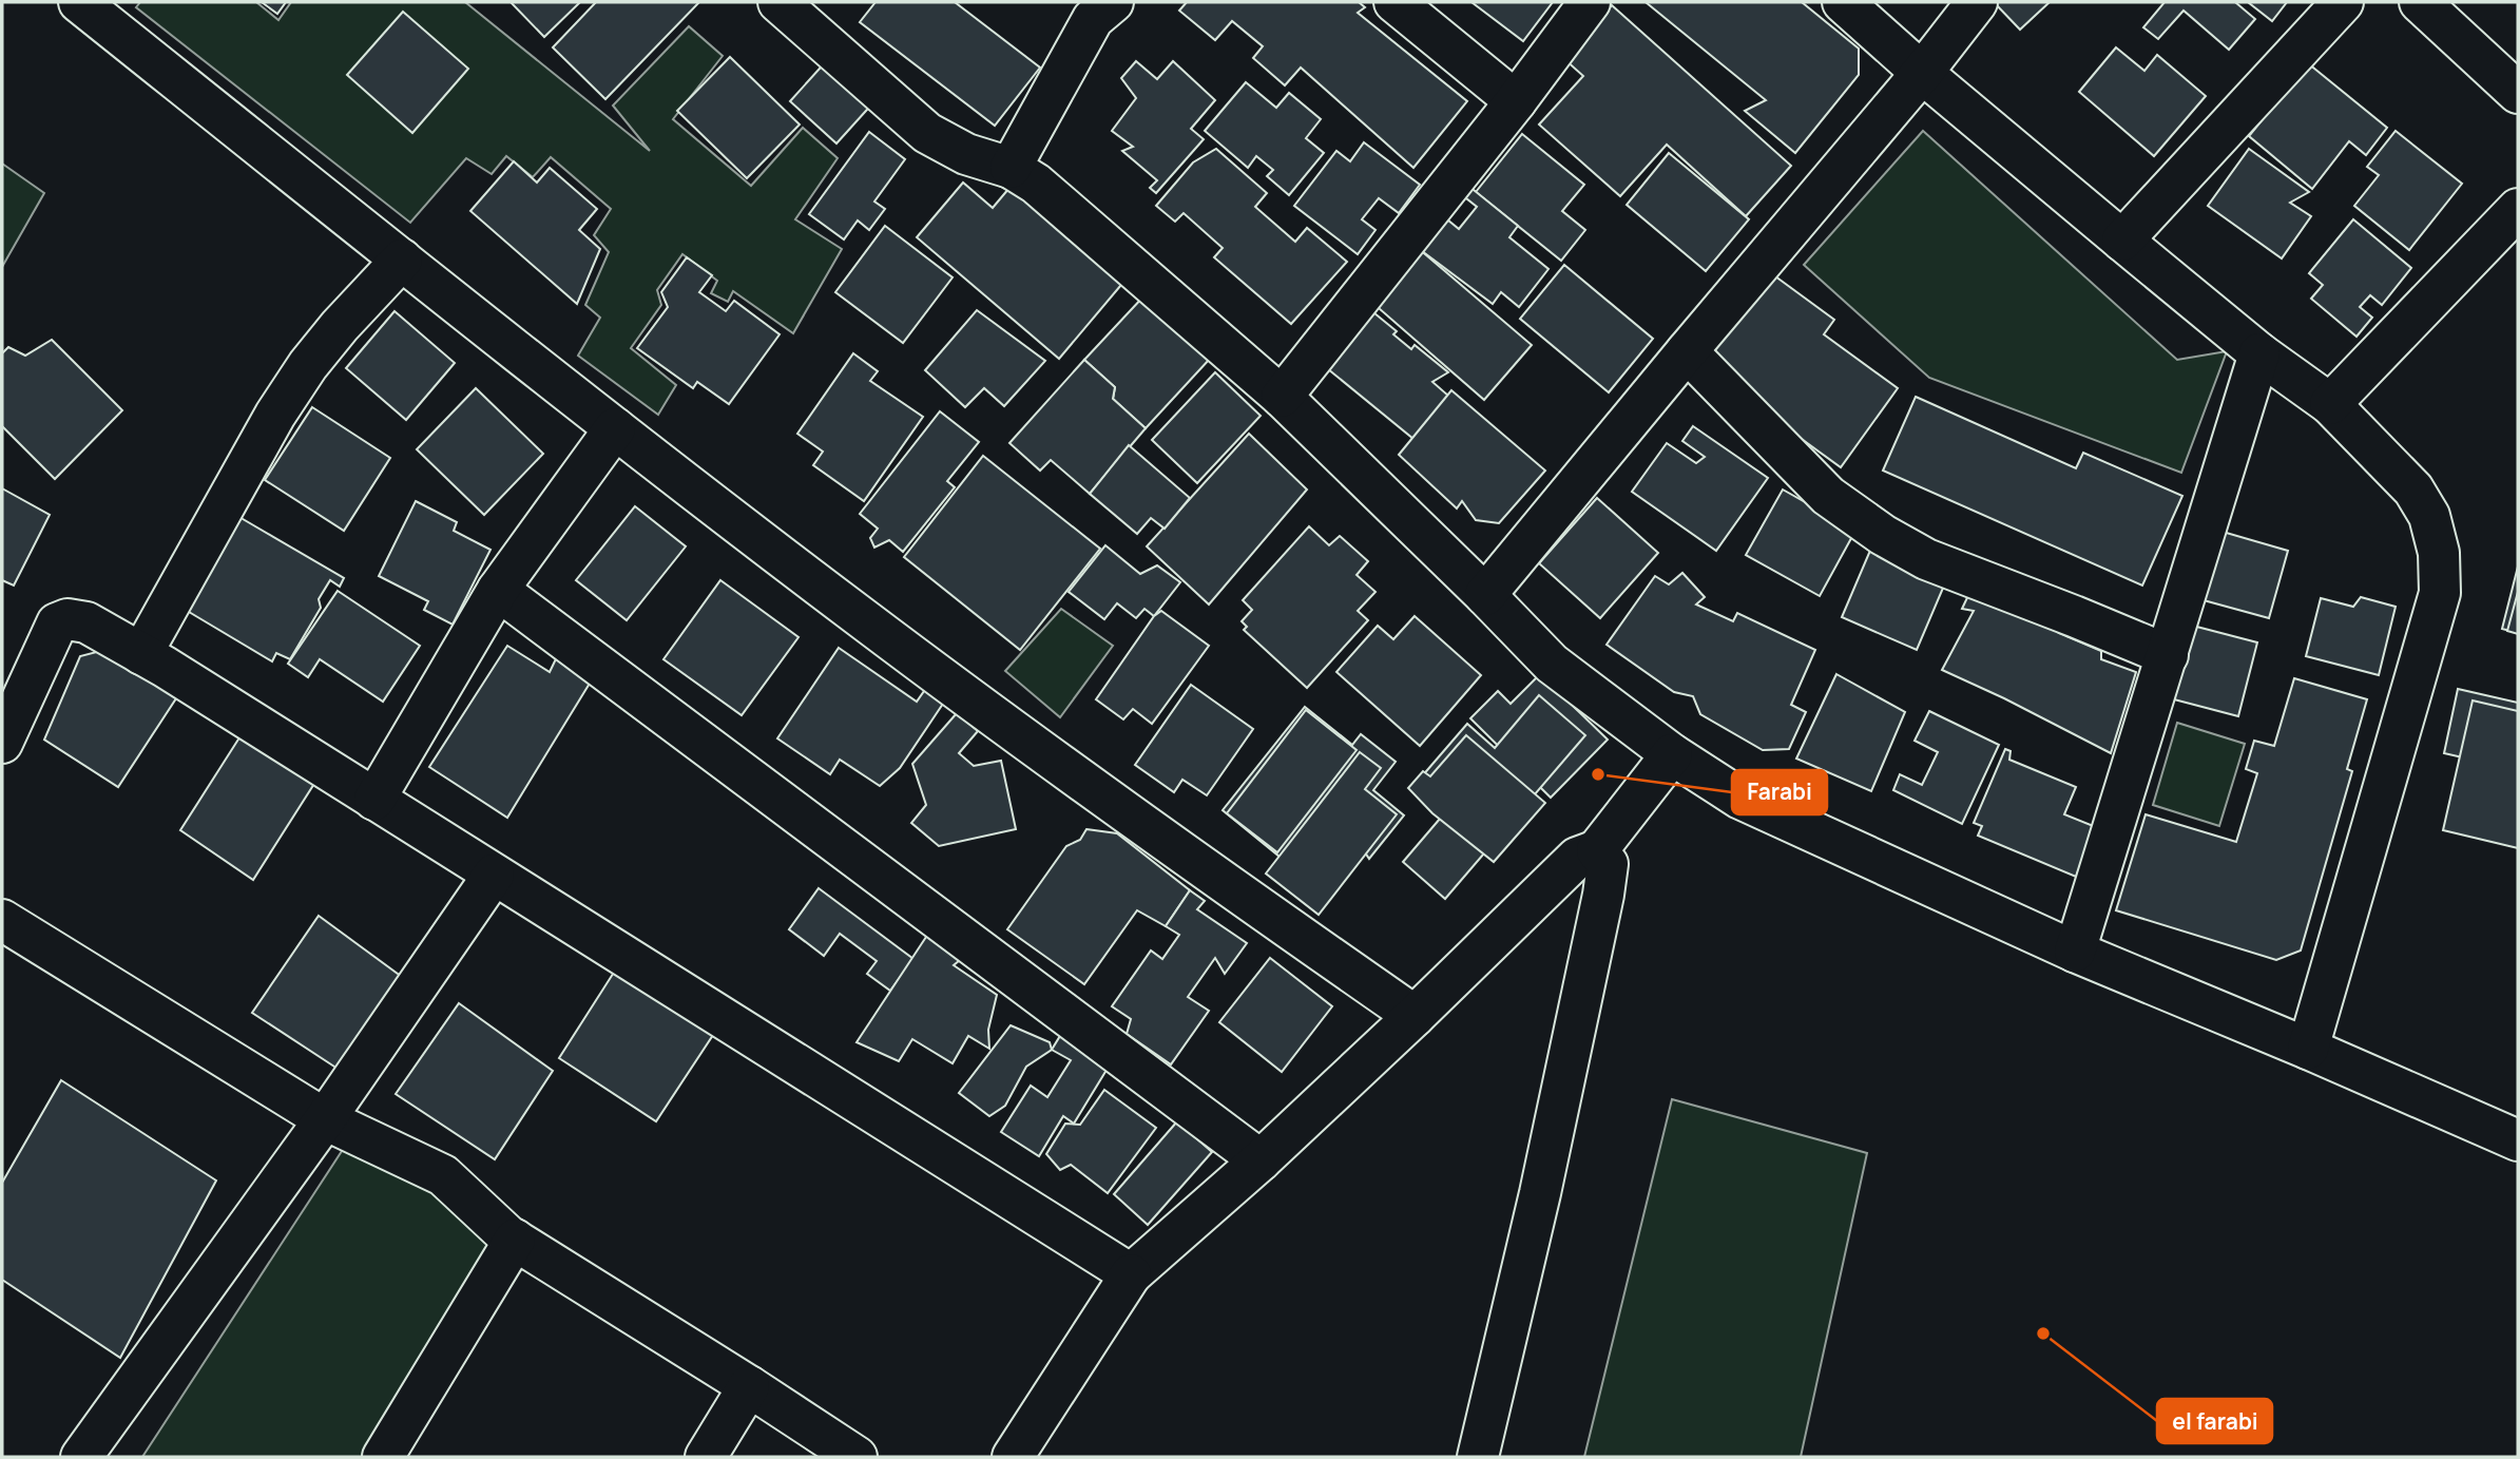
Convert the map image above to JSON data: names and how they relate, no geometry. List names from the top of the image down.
{
  "places": ["Farabi", "el farabi"]
}
